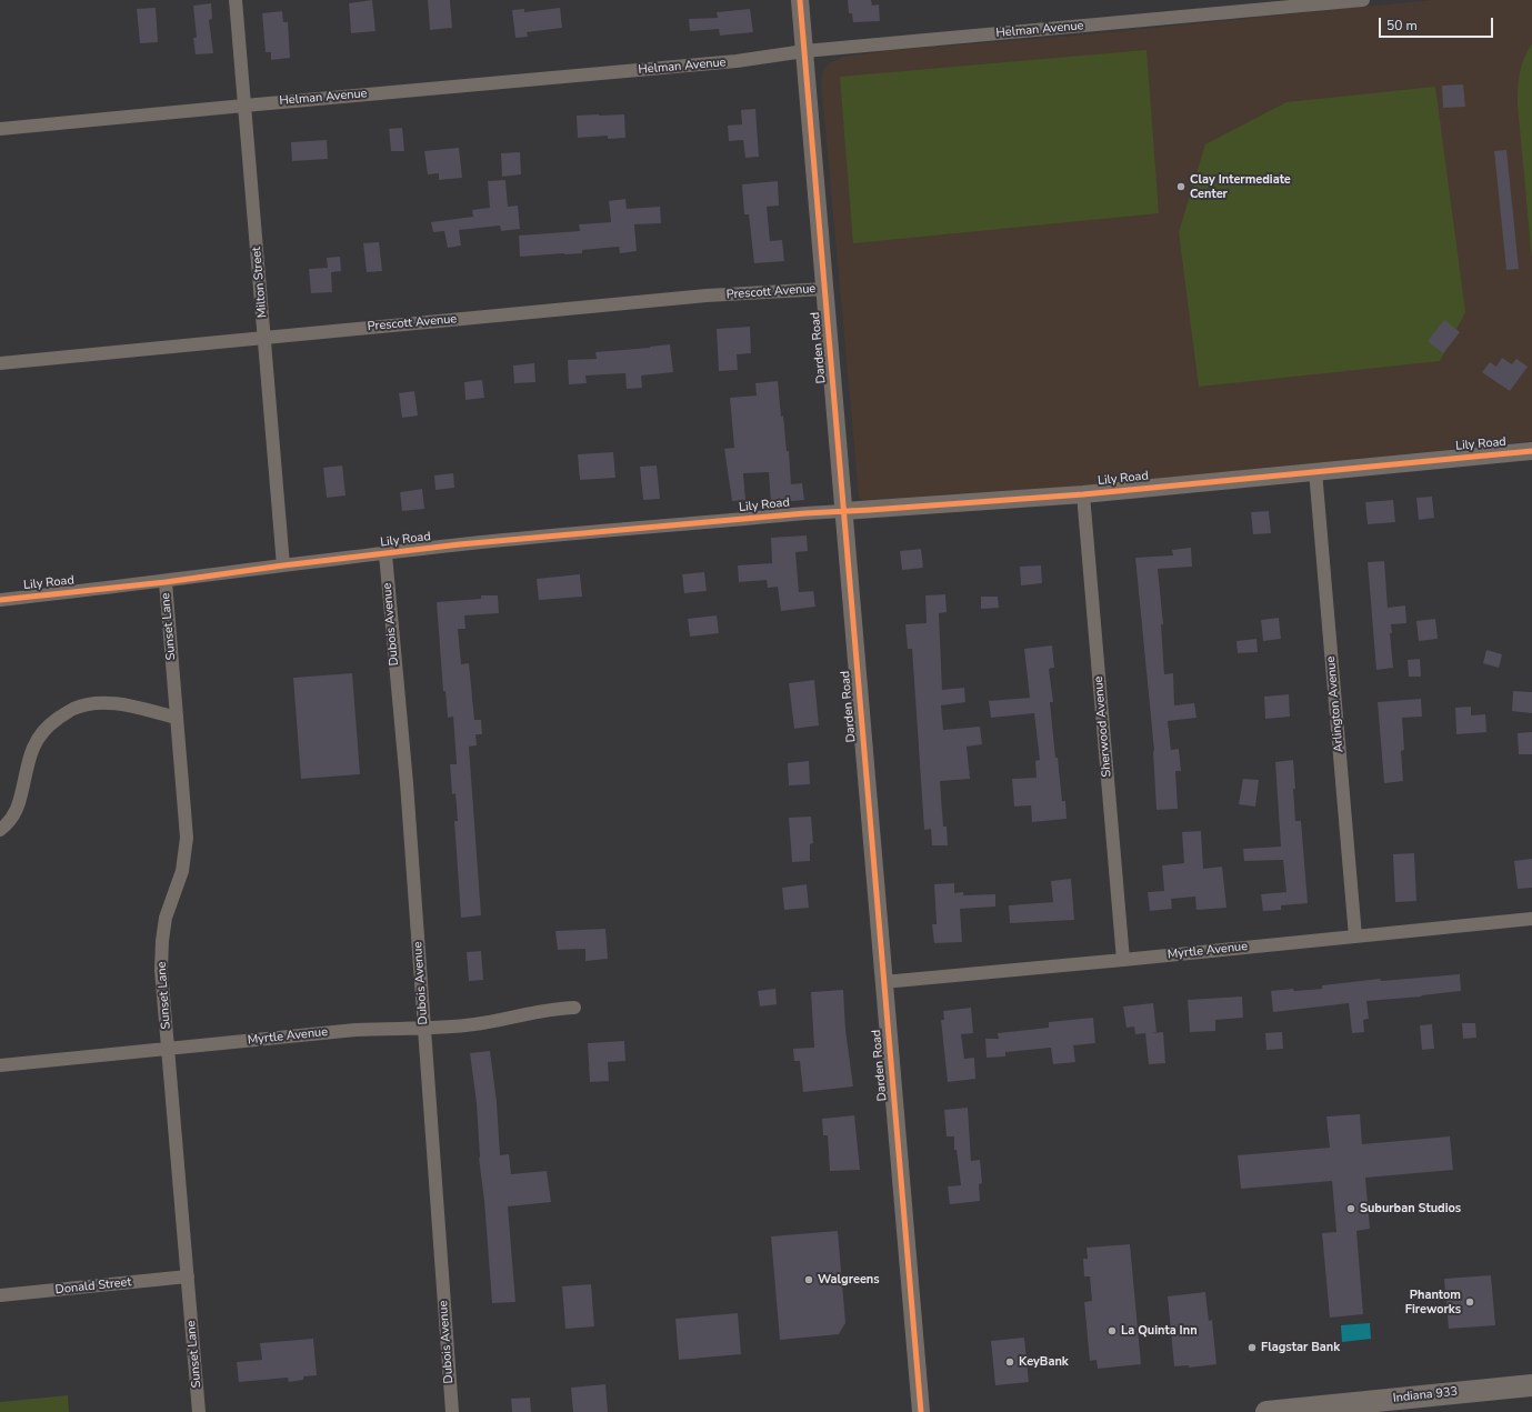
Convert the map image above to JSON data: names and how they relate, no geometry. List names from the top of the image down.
{
  "streets": {
    "main road": ["Indiana 933"],
    "street": [
      "Helman Avenue",
      "Milton Street",
      "Prescott Avenue",
      "Darden Road",
      "Lily Road",
      "Dubois Avenue",
      "Sunset Lane",
      "Arlington Avenue",
      "Sherwood Avenue",
      "Myrtle Avenue",
      "Donald Street"
    ]
  },
  "crossings": [
    ["Helman Avenue", "Milton Street"],
    ["Helman Avenue", "Darden Road"],
    ["Milton Street", "Prescott Avenue"],
    ["Milton Street", "Lily Road"],
    ["Prescott Avenue", "Darden Road"],
    ["Darden Road", "Lily Road"],
    ["Darden Road", "Myrtle Avenue"],
    ["Lily Road", "Dubois Avenue"],
    ["Lily Road", "Sunset Lane"],
    ["Lily Road", "Arlington Avenue"],
    ["Lily Road", "Sherwood Avenue"],
    ["Dubois Avenue", "Myrtle Avenue"],
    ["Sunset Lane", "Myrtle Avenue"],
    ["Sunset Lane", "Donald Street"],
    ["Arlington Avenue", "Myrtle Avenue"],
    ["Sherwood Avenue", "Myrtle Avenue"]
  ],
  "places": [
    "Clay Intermediate Center",
    "Suburban Studios",
    "Walgreens",
    "Phantom Fireworks",
    "La Quinta Inn",
    "Flagstar Bank",
    "KeyBank"
  ],
  "scale_bar": "50 m"
}
